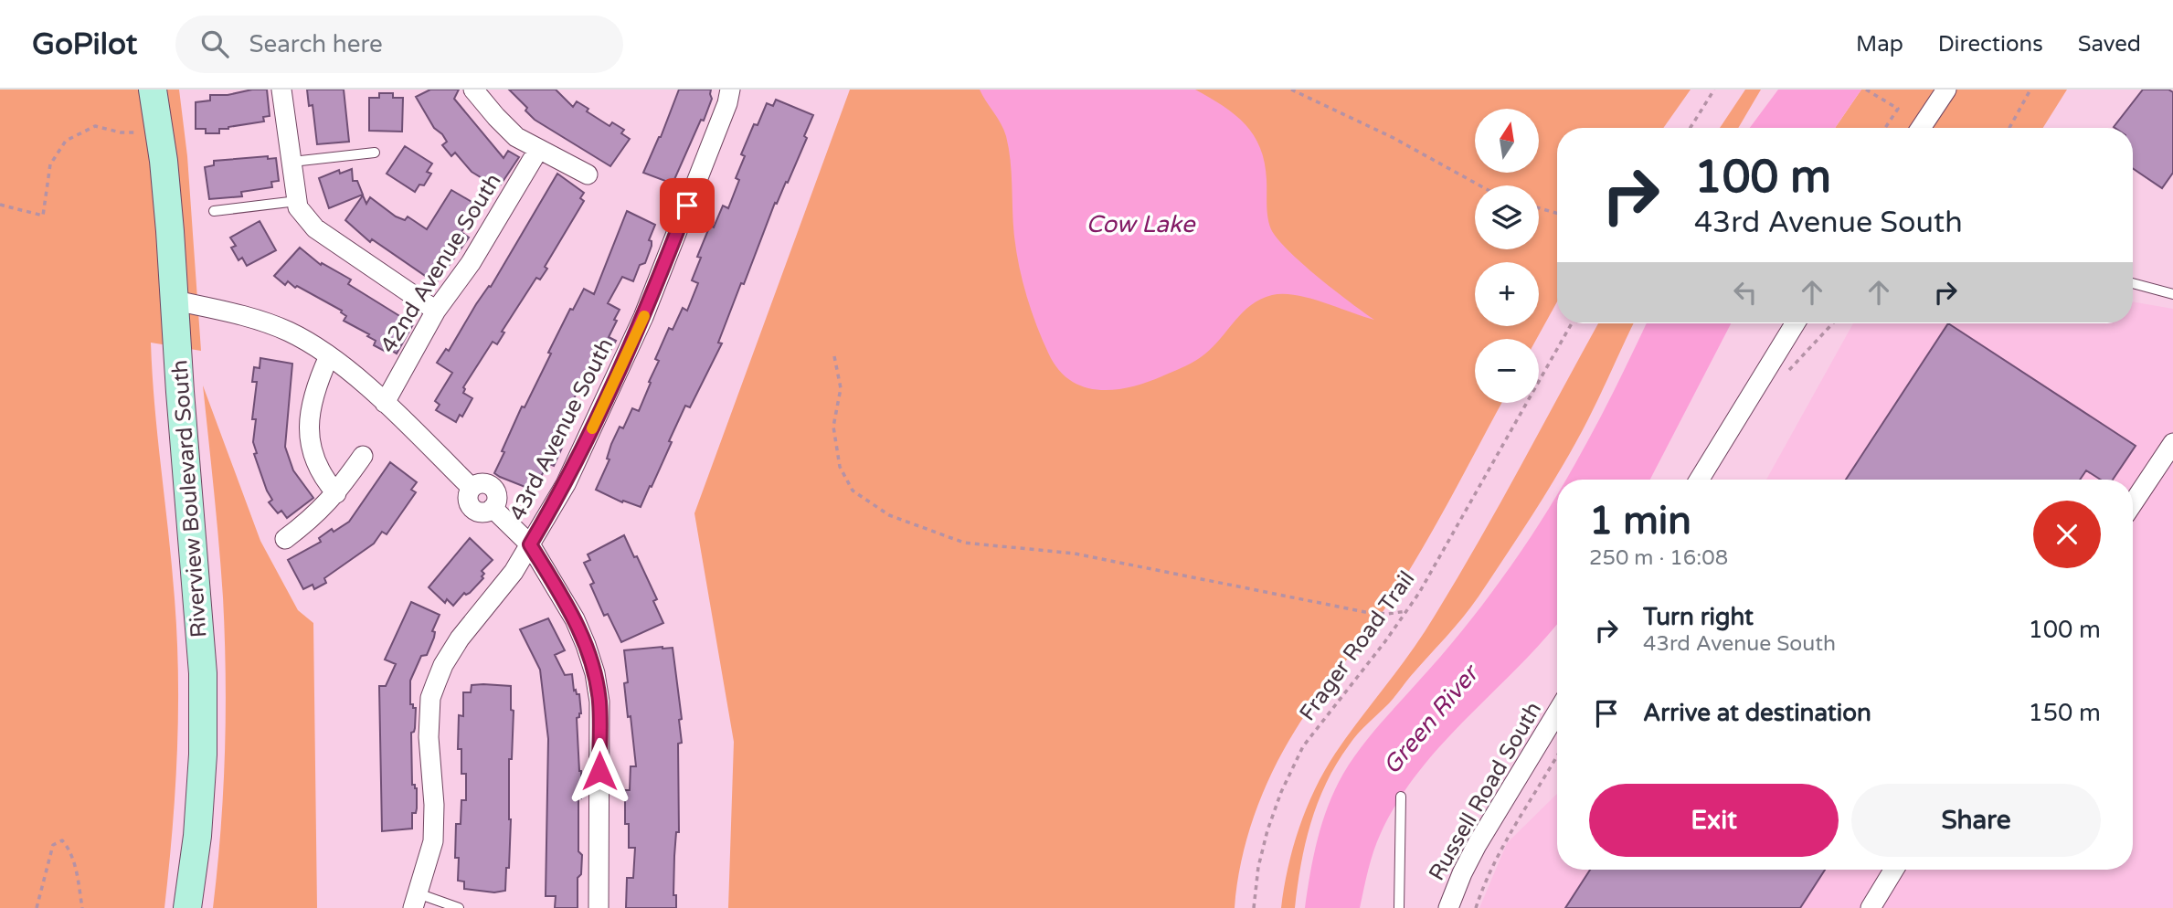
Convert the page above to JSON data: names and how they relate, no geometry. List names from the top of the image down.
{
  "streets": {
    "street": [
      "42nd Avenue South",
      "43rd Avenue South",
      "Riverview Boulevard South",
      "Russell Road South"
    ],
    "path": ["Frager Road Trail"]
  },
  "water": ["Cow Lake", "Green River"],
  "north": "top",
  "page": {
    "header": "GoPilot",
    "search": "Search here",
    "nav": ["Map", "Directions", "Saved"],
    "map_buttons": ["+", "−"],
    "turn": ["100 m", "43rd Avenue South"],
    "heading": ["1 min", "250 m · 16:08"],
    "list": [
      {
        "name": "Turn right",
        "note": "43rd Avenue South",
        "value": "100 m"
      },
      {
        "name": "Arrive at destination",
        "value": "150 m"
      }
    ],
    "buttons": ["Exit", "Share"]
  }
}
